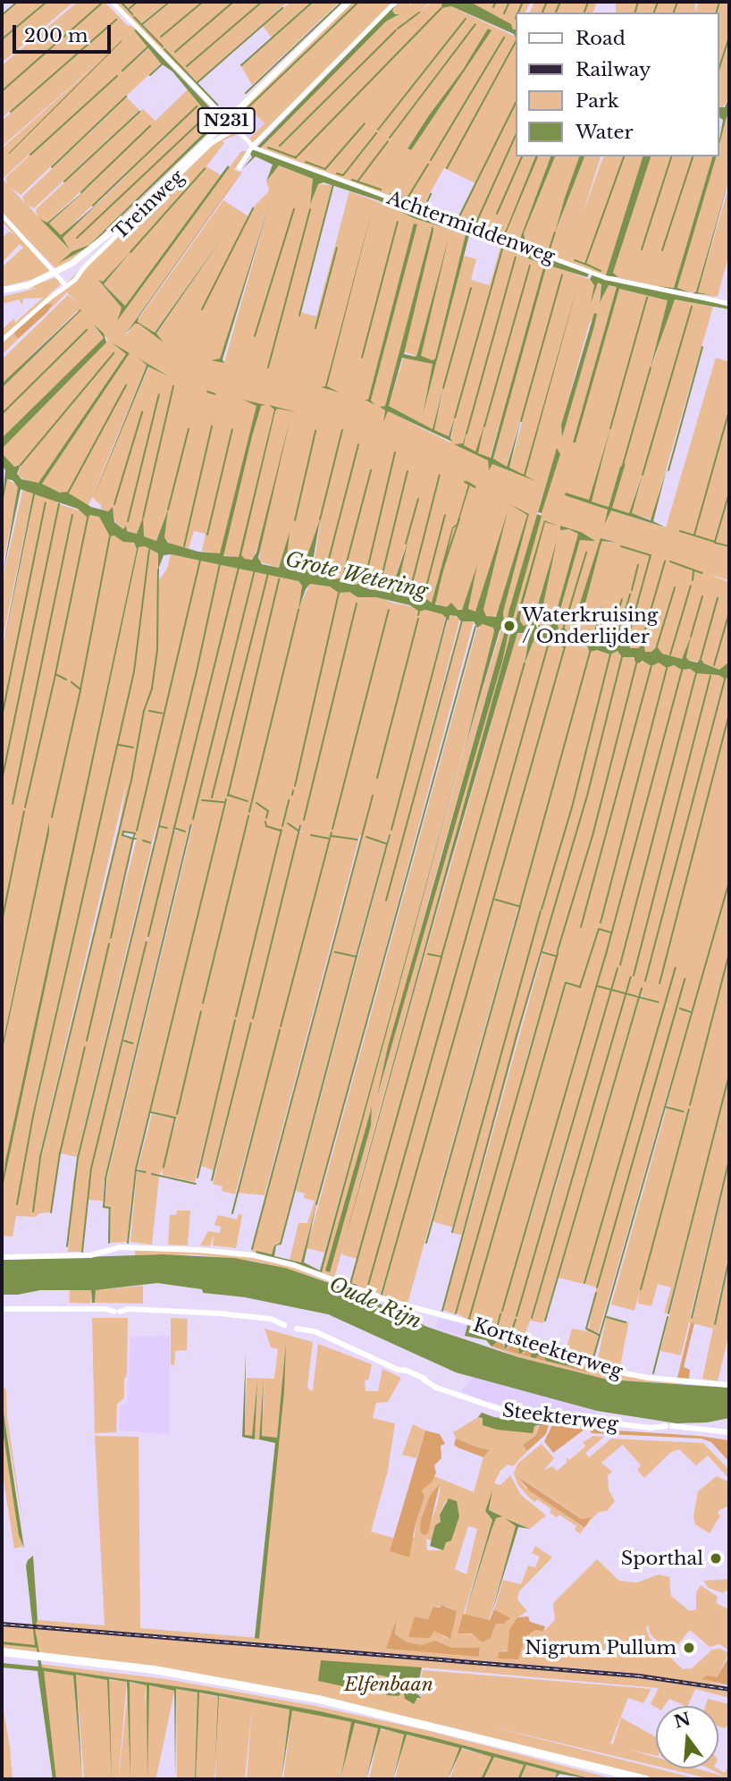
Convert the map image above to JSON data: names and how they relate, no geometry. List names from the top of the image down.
{
  "streets": {
    "main road": ["N231"],
    "street": [
      "Treinweg",
      "Achtermiddenweg",
      "Kortsteekterweg",
      "Steekterweg"
    ]
  },
  "crossings": [
    ["N231", "Achtermiddenweg"],
    ["Treinweg", "Achtermiddenweg"]
  ],
  "water": ["Grote Wetering", "Oude Rijn"],
  "parks": ["Elfenbaan"],
  "places": ["Waterkruising / Onderlijder", "Sporthal", "Nigrum Pullum"],
  "legend": [
    "Road",
    "Railway",
    "Park",
    "Water"
  ],
  "scale_bar": "200 m",
  "north": "top"
}
